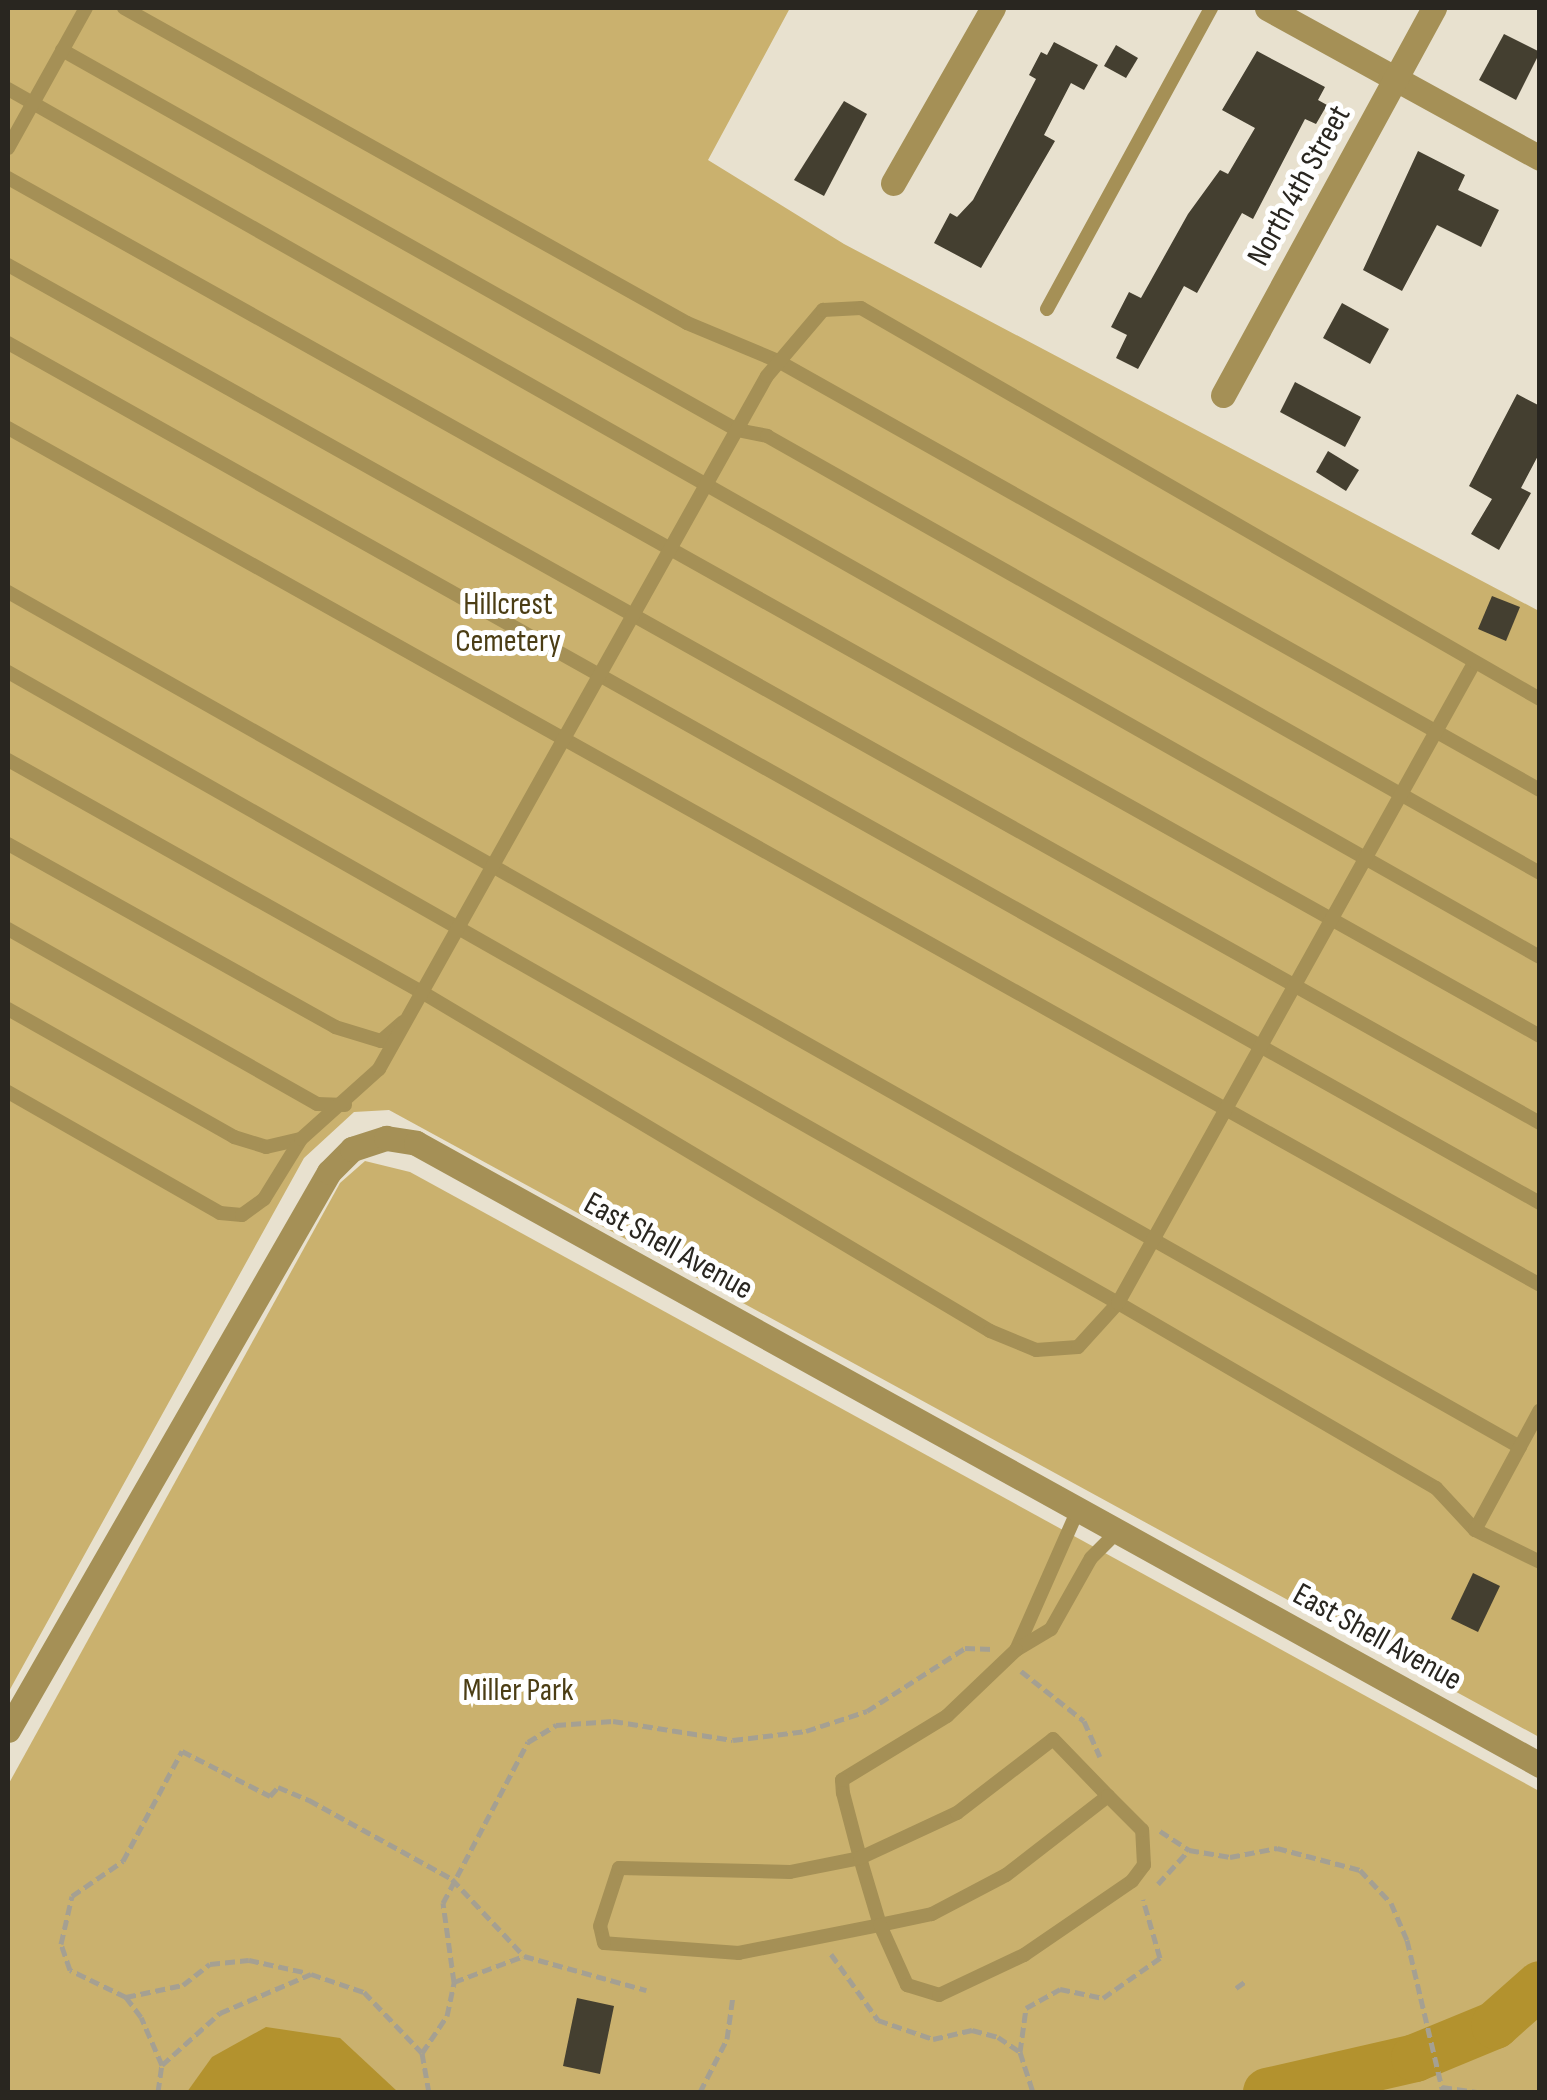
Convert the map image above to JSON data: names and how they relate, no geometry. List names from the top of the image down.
{
  "streets": {
    "street": ["North 4th Street", "East Shell Avenue"]
  },
  "parks": ["Hillcrest Cemetery", "Miller Park"]
}
